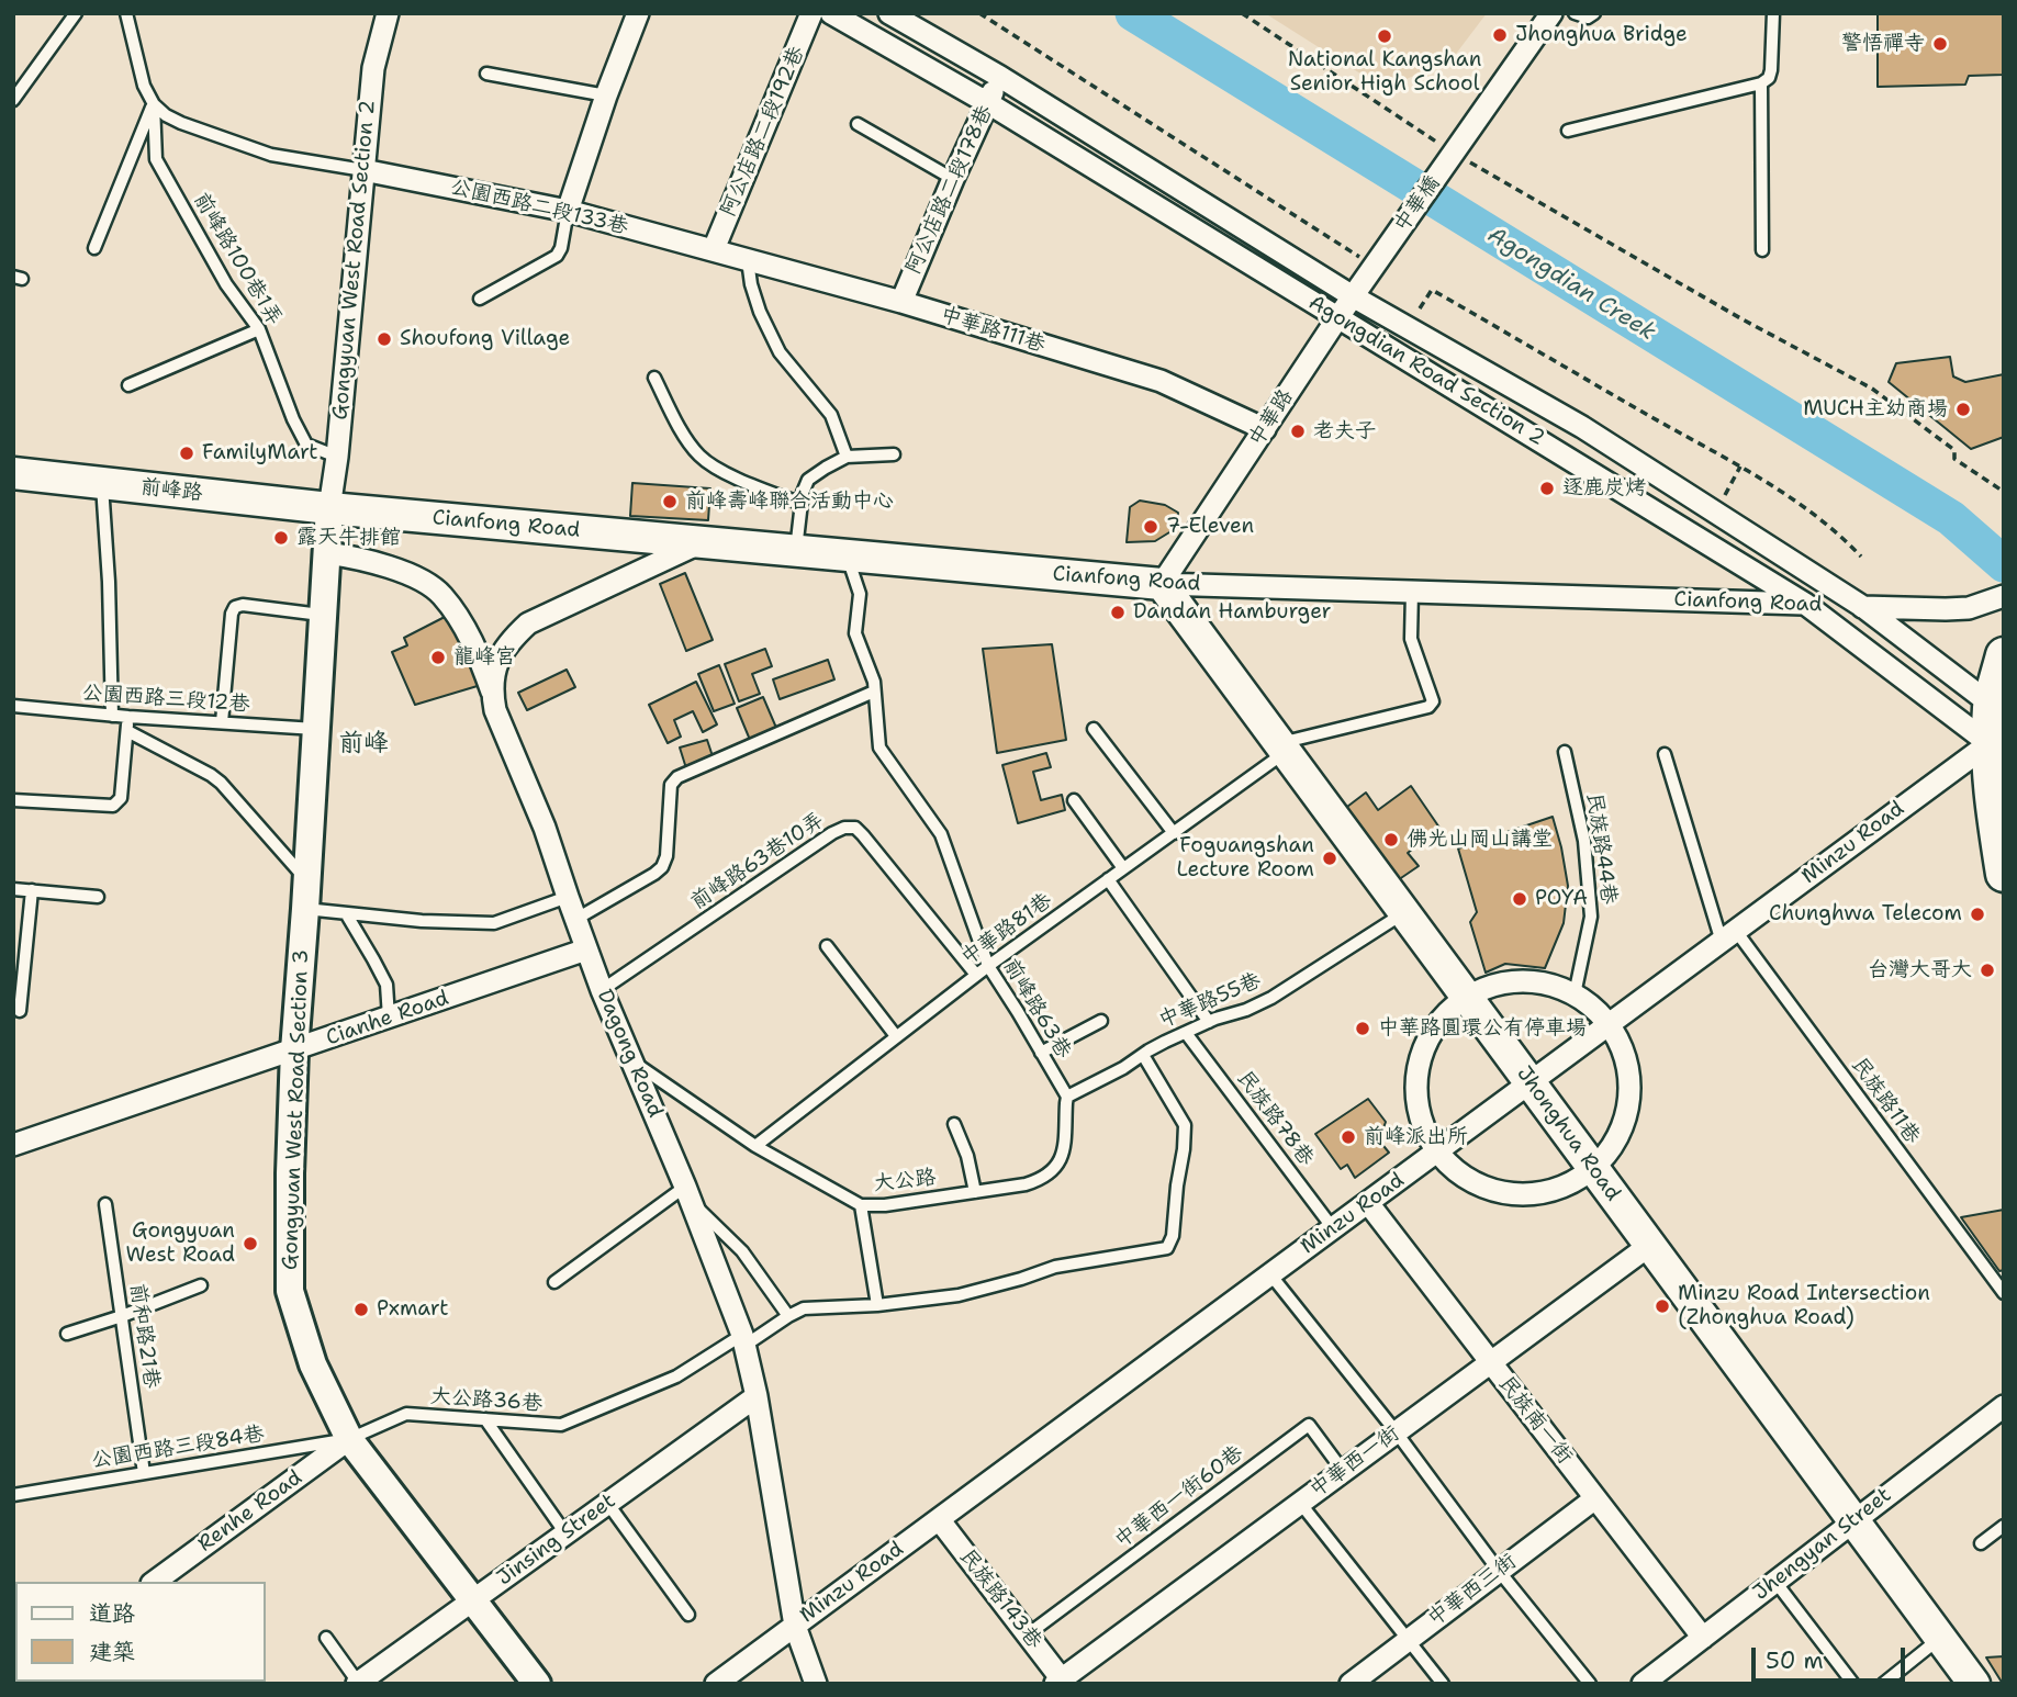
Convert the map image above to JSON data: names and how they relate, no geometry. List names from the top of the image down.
{
  "streets": {
    "main road": ["前峰路", "Cianfong Road", "Jhonghua Road"],
    "street": [
      "阿公店路二段192巷",
      "阿公店路二段178巷",
      "中華橋",
      "公園西路二段133巷",
      "Gongyuan West Road Section 2",
      "中華路111巷",
      "Agongdian Road Section 2",
      "中華路",
      "Minzu Road",
      "Cianhe Road",
      "Dagong Road",
      "Gongyuan West Road Section 3",
      "民族南一街",
      "中華西一街",
      "Renhe Road",
      "Jinsing Street",
      "Jhengyan Street",
      "中華西三街",
      "民族路143巷"
    ],
    "lane": [
      "前峰路100巷1弄",
      "公園西路三段12巷",
      "民族路44巷",
      "前峰路63巷10弄",
      "中華路81巷",
      "中華路55巷",
      "前峰路63巷",
      "民族路11巷",
      "民族路78巷",
      "大公路",
      "前和路21巷",
      "大公路36巷",
      "公園西路三段84巷",
      "中華西一街60巷"
    ]
  },
  "crossings": [
    ["阿公店路二段192巷", "公園西路二段133巷"],
    ["阿公店路二段192巷", "中華路111巷"],
    ["阿公店路二段178巷", "中華路111巷"],
    ["阿公店路二段178巷", "Agongdian Road Section 2"],
    ["中華橋", "中華路"],
    ["公園西路二段133巷", "Gongyuan West Road Section 2"],
    ["公園西路二段133巷", "中華路111巷"],
    ["前峰路100巷1弄", "Gongyuan West Road Section 2"],
    ["Gongyuan West Road Section 2", "前峰路"],
    ["Gongyuan West Road Section 2", "Cianfong Road"],
    ["Gongyuan West Road Section 2", "Gongyuan West Road Section 3"],
    ["中華路111巷", "中華路"],
    ["Agongdian Road Section 2", "中華路"],
    ["Agongdian Road Section 2", "Cianfong Road"],
    ["Agongdian Road Section 2", "Minzu Road"],
    ["中華路", "Cianfong Road"],
    ["中華路", "Jhonghua Road"],
    ["前峰路", "Cianfong Road"],
    ["前峰路", "Gongyuan West Road Section 3"],
    ["Cianfong Road", "前峰路63巷"],
    ["Cianfong Road", "Gongyuan West Road Section 3"],
    ["Cianfong Road", "Jhonghua Road"],
    ["公園西路三段12巷", "Gongyuan West Road Section 3"],
    ["Minzu Road", "Dagong Road"],
    ["Minzu Road", "民族路11巷"],
    ["Minzu Road", "民族路78巷"],
    ["Minzu Road", "Jhonghua Road"],
    ["Minzu Road", "民族南一街"],
    ["Minzu Road", "民族路143巷"],
    ["前峰路63巷10弄", "中華路81巷"],
    ["前峰路63巷10弄", "Dagong Road"],
    ["中華路81巷", "前峰路63巷"],
    ["中華路81巷", "Jhonghua Road"],
    ["中華路81巷", "大公路"],
    ["中華路55巷", "前峰路63巷"],
    ["中華路55巷", "民族路78巷"],
    ["中華路55巷", "Jhonghua Road"],
    ["中華路55巷", "大公路"],
    ["前峰路63巷", "大公路"],
    ["Cianhe Road", "Dagong Road"],
    ["Cianhe Road", "Gongyuan West Road Section 3"],
    ["Dagong Road", "Gongyuan West Road Section 3"],
    ["Dagong Road", "大公路"],
    ["Dagong Road", "大公路36巷"],
    ["Dagong Road", "Jinsing Street"],
    ["Gongyuan West Road Section 3", "大公路36巷"],
    ["Gongyuan West Road Section 3", "公園西路三段84巷"],
    ["Gongyuan West Road Section 3", "Renhe Road"],
    ["Gongyuan West Road Section 3", "Jinsing Street"],
    ["Jhonghua Road", "中華西一街"],
    ["Jhonghua Road", "Jhengyan Street"],
    ["前和路21巷", "公園西路三段84巷"],
    ["大公路36巷", "公園西路三段84巷"],
    ["大公路36巷", "Renhe Road"],
    ["民族南一街", "中華西一街"],
    ["民族南一街", "Jhengyan Street"],
    ["民族南一街", "中華西三街"],
    ["公園西路三段84巷", "Renhe Road"],
    ["中華西一街", "中華西一街60巷"],
    ["中華西一街", "民族路143巷"],
    ["中華西一街60巷", "民族路143巷"]
  ],
  "districts": ["前峰"],
  "water": ["Agongdian Creek"],
  "places": [
    "Jhonghua Bridge",
    "National Kangshan Senior High School",
    "警悟禪寺",
    "Shoufong Village",
    "MUCH主幼商場",
    "老夫子",
    "FamilyMart",
    "逐鹿炭烤",
    "前峰壽峰聯合活動中心",
    "7-Eleven",
    "露天牛排館",
    "Dandan Hamburger",
    "龍峰宮",
    "佛光山岡山講堂",
    "Foguangshan Lecture Room",
    "POYA",
    "Chunghwa Telecom",
    "台灣大哥大",
    "中華路圓環公有停車場",
    "前峰派出所",
    "Gongyuan West Road",
    "Minzu Road Intersection (Zhonghua Road)",
    "Pxmart"
  ],
  "legend": ["道路", "建築"],
  "scale_bar": "50 m"
}
